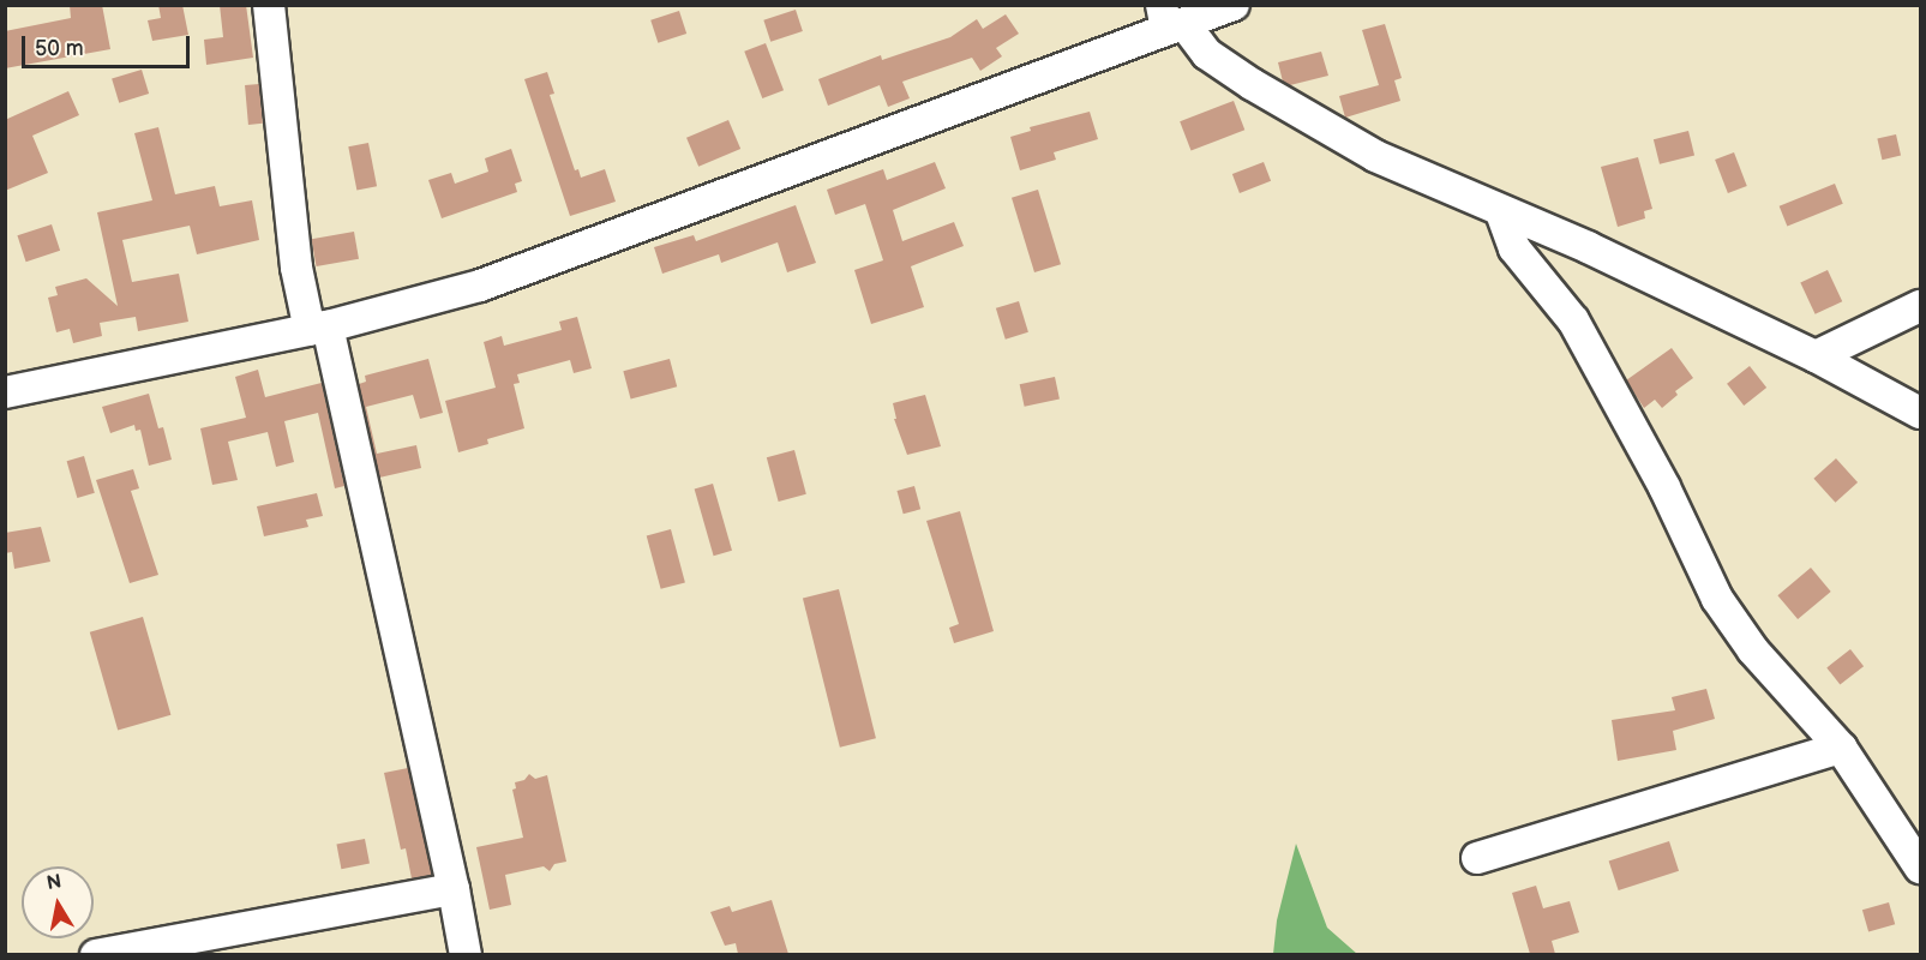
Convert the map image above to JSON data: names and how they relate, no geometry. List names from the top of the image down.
{
  "scale_bar": "50 m",
  "north": "top"
}
